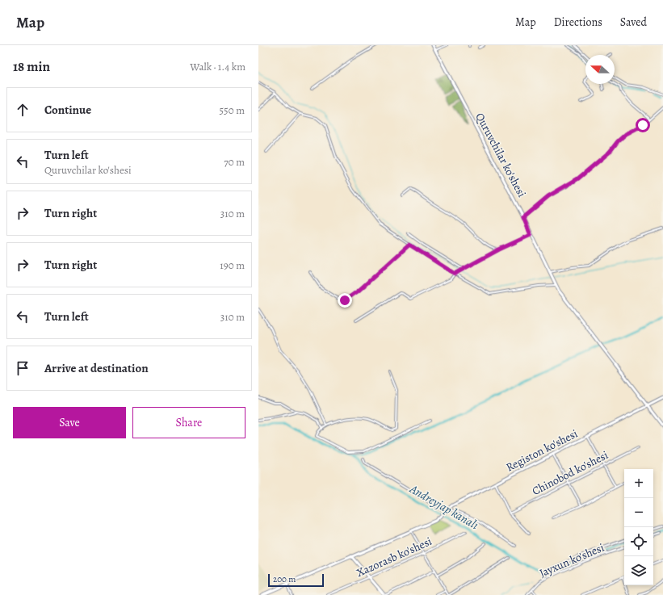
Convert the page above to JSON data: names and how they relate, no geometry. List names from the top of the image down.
{
  "streets": {
    "street": [
      "Quruvchilar ko'shesi",
      "Registon ko'shesi",
      "Chinobod ko'shesi",
      "Xazorasb ko'shesi",
      "Jayxun ko'shesi"
    ]
  },
  "crossings": [
    ["Quruvchilar ko'shesi", "Registon ko'shesi"]
  ],
  "water": ["Andreyjap kanalı"],
  "scale_bar": "200 m",
  "north": "left",
  "page": {
    "header": "Map",
    "nav": ["Map", "Directions", "Saved"],
    "heading": ["18 min", "Walk · 1.4 km"],
    "list": [
      ["Continue", "550 m"],
      ["Turn left", "Quruvchilar ko'shesi", "70 m"],
      ["Turn right", "310 m"],
      ["Turn right", "190 m"],
      ["Turn left", "310 m"],
      "Arrive at destination"
    ],
    "buttons": ["Save", "Share"],
    "map_buttons": ["+", "−"],
    "scale": "200 m"
  }
}
